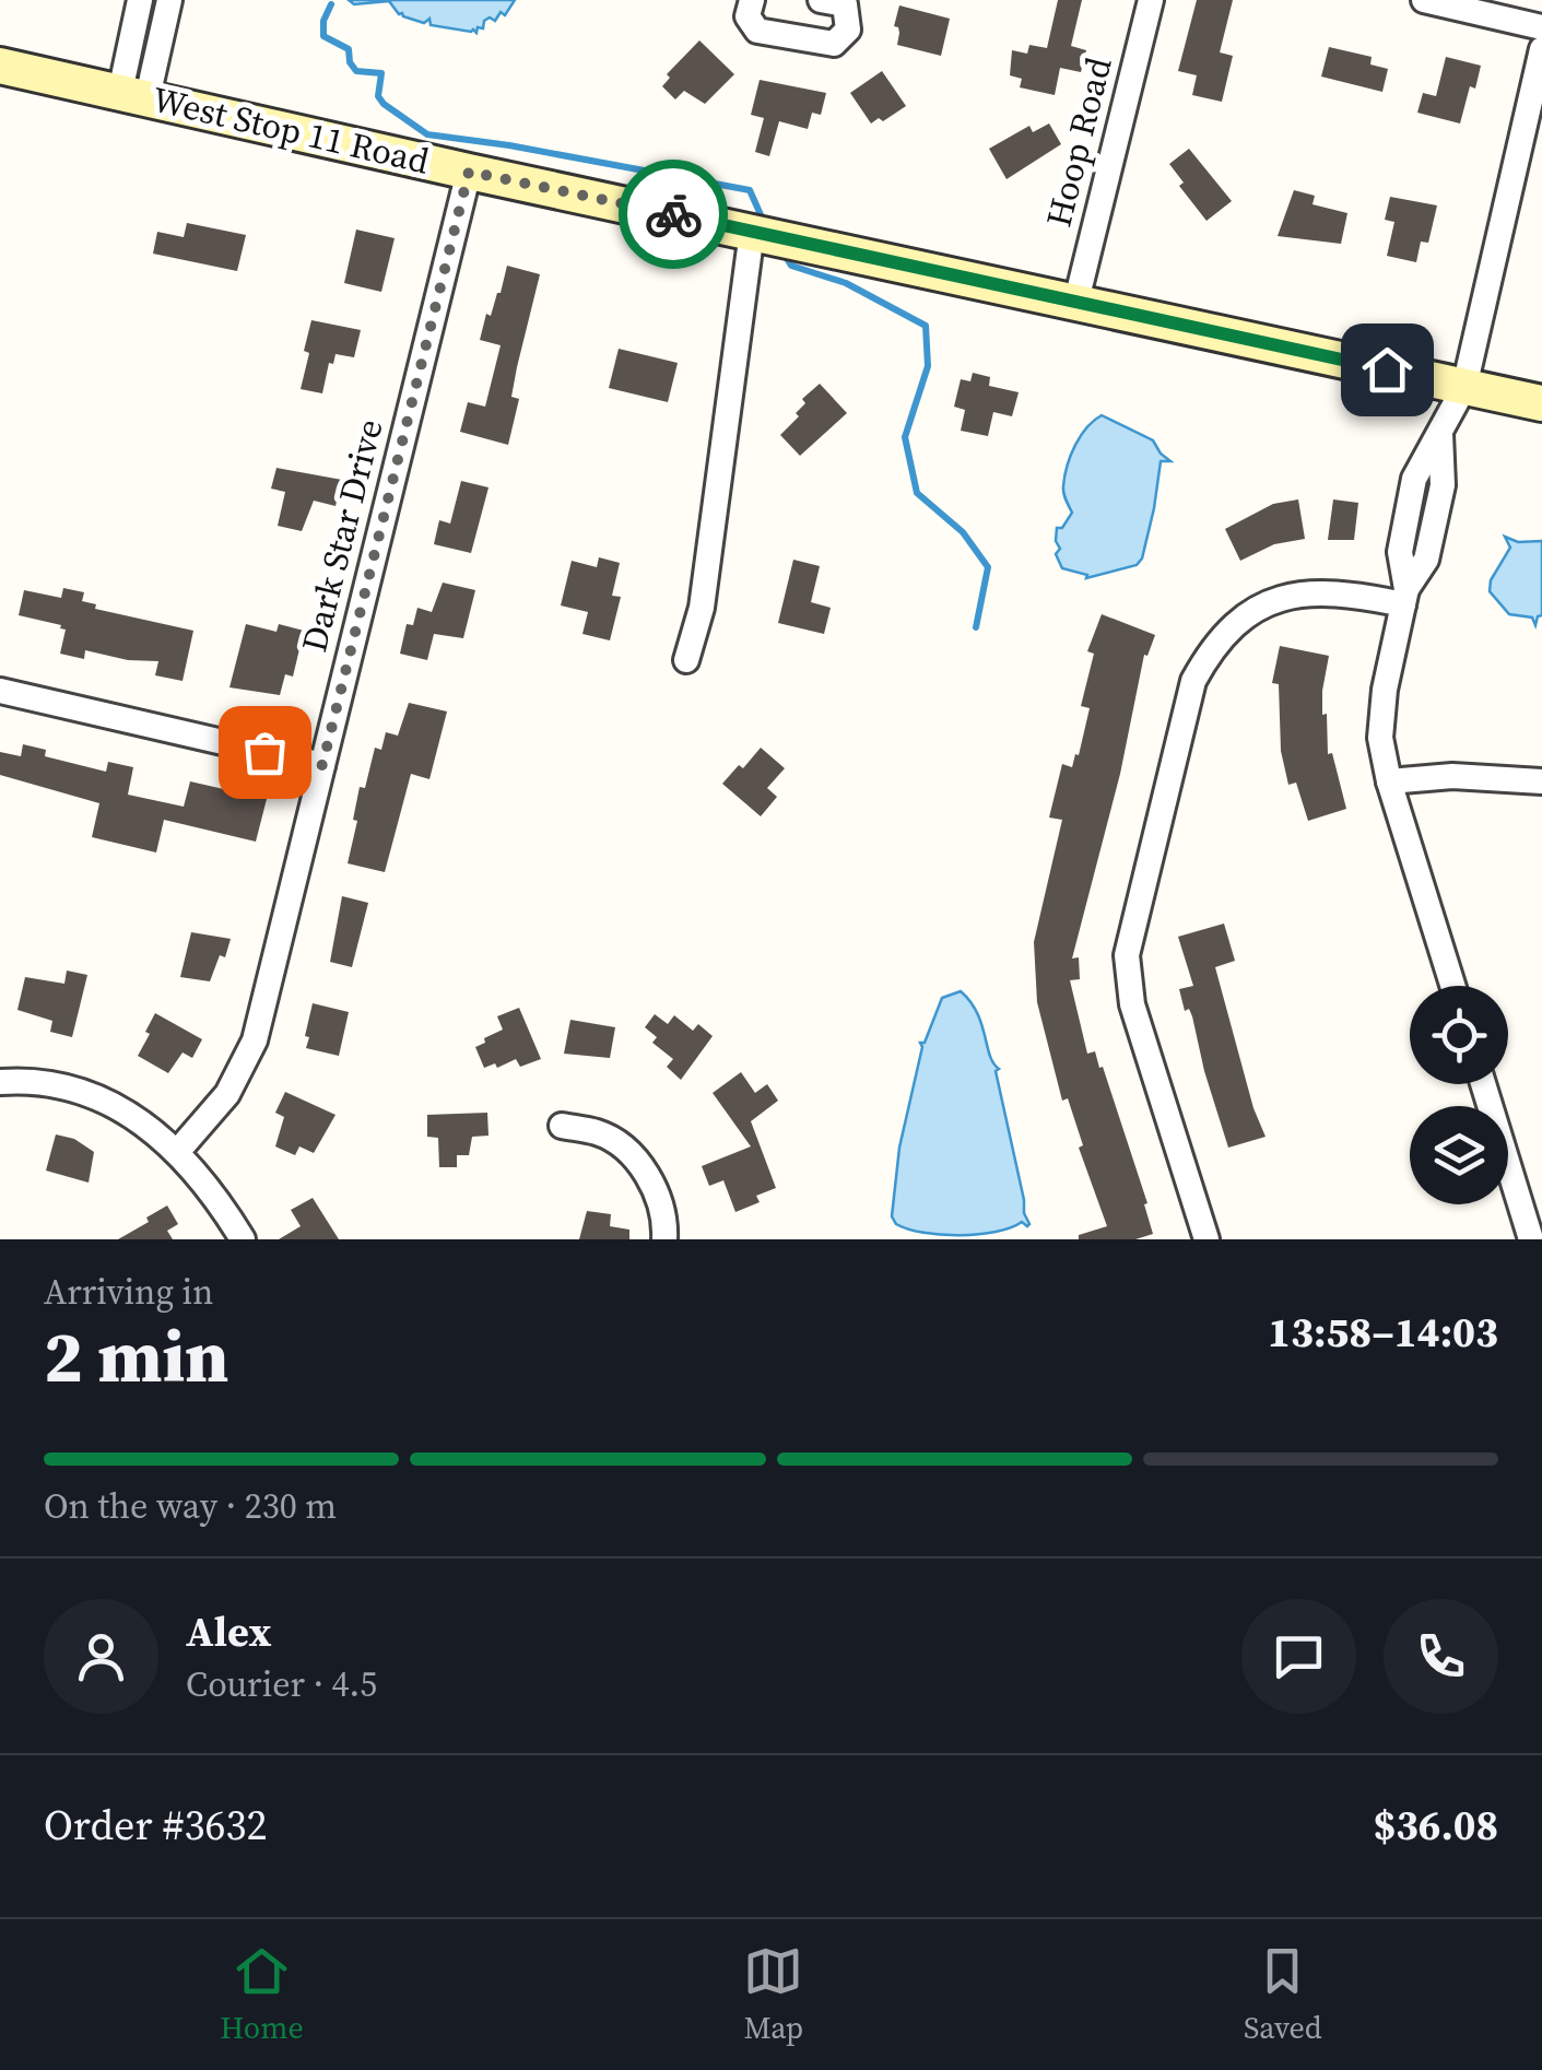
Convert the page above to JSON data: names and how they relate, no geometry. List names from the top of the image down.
{
  "streets": {
    "main road": ["West Stop 11 Road"],
    "street": ["Hoop Road", "Dark Star Drive"]
  },
  "crossings": [
    ["West Stop 11 Road", "Hoop Road"],
    ["West Stop 11 Road", "Dark Star Drive"]
  ],
  "page": {
    "heading": ["2 min", "Arriving in", "13:58–14:03"],
    "panel": [
      "Alex",
      "Courier · 4.5",
      "Order #3632",
      "$36.08"
    ],
    "bar": "On the way · 230 m",
    "tabs": ["Home", "Map", "Saved"]
  }
}
